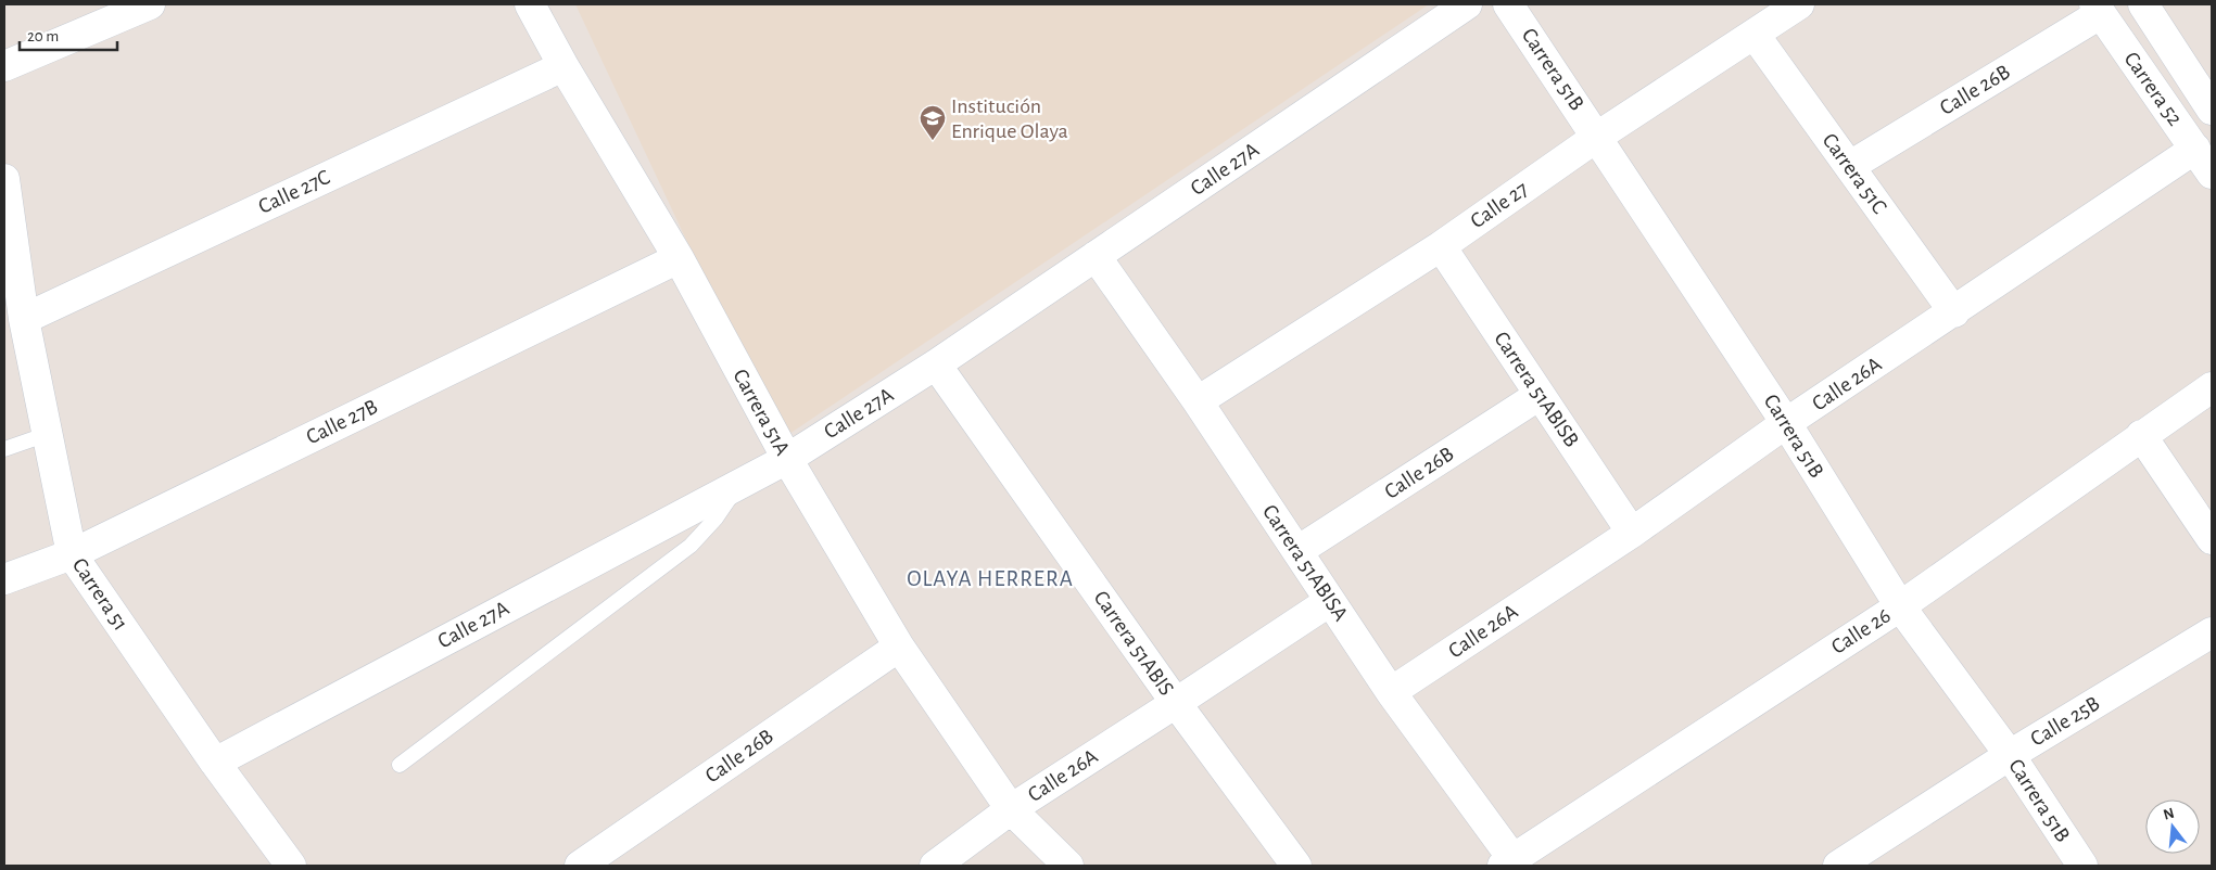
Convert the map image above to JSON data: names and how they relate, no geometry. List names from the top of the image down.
{
  "streets": {
    "street": [
      "Carrera 51B",
      "Carrera 52",
      "Calle 26B",
      "Calle 27A",
      "Carrera 51C",
      "Calle 27C",
      "Calle 27",
      "Calle 26A",
      "Carrera 51ABISB",
      "Carrera 51A",
      "Calle 27B",
      "Carrera 51ABISA",
      "Carrera 51",
      "Calle 26",
      "Carrera 51ABIS",
      "Calle 25B"
    ]
  },
  "crossings": [
    ["Carrera 51B", "Calle 27"],
    ["Carrera 51B", "Calle 26A"],
    ["Carrera 51B", "Calle 26"],
    ["Carrera 51B", "Calle 25B"],
    ["Carrera 52", "Calle 26B"],
    ["Carrera 52", "Calle 26A"],
    ["Calle 26B", "Carrera 51C"],
    ["Calle 26B", "Carrera 51ABISB"],
    ["Calle 26B", "Carrera 51A"],
    ["Calle 26B", "Carrera 51ABISA"],
    ["Calle 27A", "Carrera 51A"],
    ["Calle 27A", "Carrera 51ABISA"],
    ["Calle 27A", "Carrera 51"],
    ["Calle 27A", "Carrera 51ABIS"],
    ["Carrera 51C", "Calle 27"],
    ["Carrera 51C", "Calle 26A"],
    ["Calle 27C", "Carrera 51A"],
    ["Calle 27C", "Carrera 51"],
    ["Calle 27", "Carrera 51ABISB"],
    ["Calle 27", "Carrera 51ABISA"],
    ["Calle 26A", "Carrera 51ABISB"],
    ["Calle 26A", "Carrera 51A"],
    ["Calle 26A", "Carrera 51ABISA"],
    ["Calle 26A", "Carrera 51ABIS"],
    ["Carrera 51A", "Calle 27B"],
    ["Calle 27B", "Carrera 51"],
    ["Carrera 51ABISA", "Calle 26"]
  ],
  "districts": ["OLAYA HERRERA"],
  "places": {
    "school or university": ["Institución Enrique Olaya"]
  },
  "scale_bar": "20 m",
  "north": "top"
}
